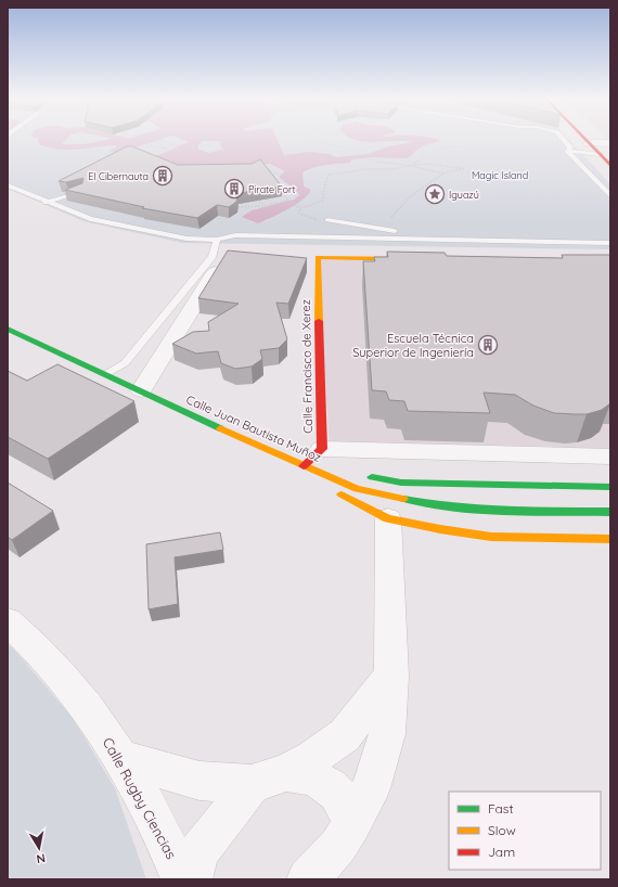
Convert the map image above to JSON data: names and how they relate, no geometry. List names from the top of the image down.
{
  "streets": {
    "street": ["Calle Francisco de Xerez", "Calle Juan Bautista Muñoz", "Calle Rugby Ciencias"]
  },
  "crossings": [
    ["Calle Francisco de Xerez", "Calle Juan Bautista Muñoz"]
  ],
  "parks": ["Magic Island"],
  "places": {
    "building": ["El Cibernauta", "Pirate Fort", "Escuela Técnica Superior de Ingeniería"],
    "place": ["Iguazú"]
  },
  "legend": ["Fast", "Slow", "Jam"],
  "north": "bottom"
}
